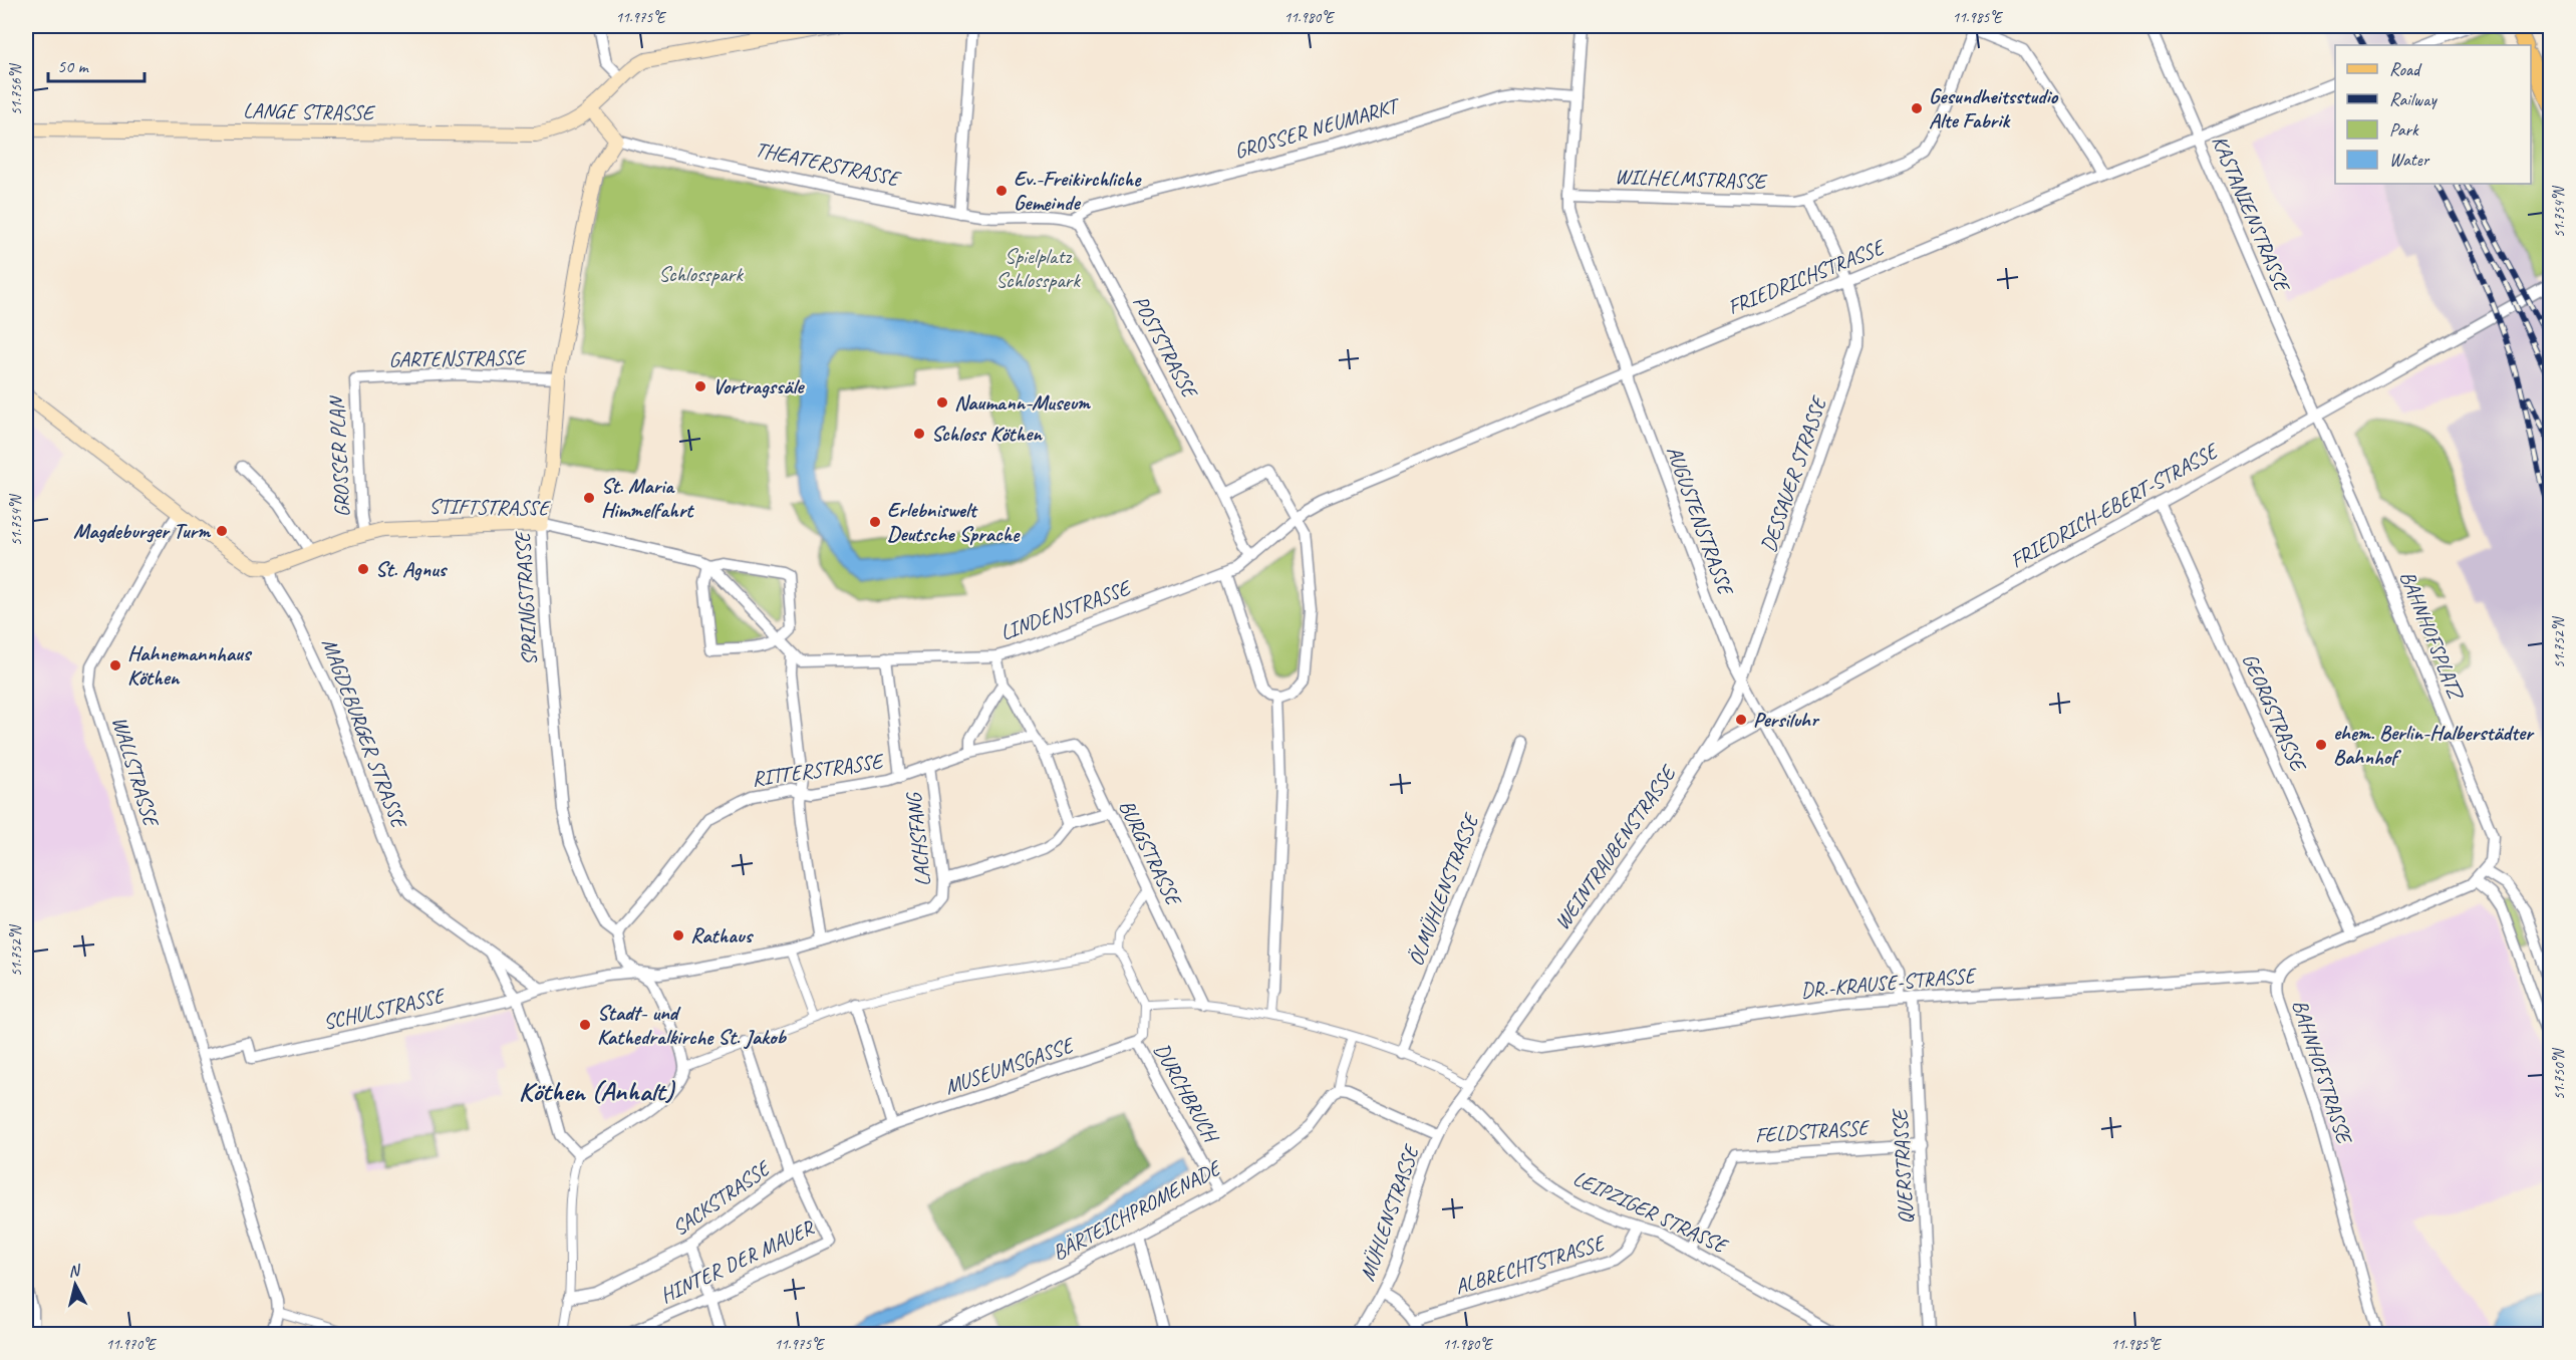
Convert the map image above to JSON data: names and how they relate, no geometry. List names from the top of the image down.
{
  "streets": {
    "main road": ["LANGE STRASSE", "STIFTSTRASSE", "SPRINGSTRASSE"],
    "street": [
      "GROSSER NEUMARKT",
      "THEATERSTRASSE",
      "WILHELMSTRASSE",
      "KASTANIENSTRASSE",
      "FRIEDRICHSTRASSE",
      "POSTSTRASSE",
      "GARTENSTRASSE",
      "GROSSER PLAN",
      "DESSAUER STRASSE",
      "FRIEDRICH-EBERT-STRASSE",
      "AUGUSTENSTRASSE",
      "LINDENSTRASSE",
      "BAHNHOFSPLATZ",
      "GEORGSTRASSE",
      "MAGDEBURGER STRASSE",
      "RITTERSTRASSE",
      "WALLSTRASSE",
      "LACHSFANG",
      "WEINTRAUBENSTRASSE",
      "BURGSTRASSE",
      "ÖLMÜHLENSTRASSE",
      "DR.-KRAUSE-STRASSE",
      "SCHULSTRASSE",
      "MUSEUMSGASSE",
      "BAHNHOFSTRASSE",
      "DURCHBRUCH",
      "FELDSTRASSE",
      "QUERSTRASSE",
      "SACKSTRASSE",
      "BÄRTEICHPROMENADE",
      "LEIPZIGER STRASSE",
      "MÜHLENSTRASSE",
      "HINTER DER MAUER",
      "ALBRECHTSTRASSE"
    ]
  },
  "crossings": [
    ["GROSSER NEUMARKT", "THEATERSTRASSE"],
    ["GROSSER NEUMARKT", "POSTSTRASSE"],
    ["GROSSER NEUMARKT", "AUGUSTENSTRASSE"],
    ["THEATERSTRASSE", "POSTSTRASSE"],
    ["THEATERSTRASSE", "SPRINGSTRASSE"],
    ["WILHELMSTRASSE", "DESSAUER STRASSE"],
    ["WILHELMSTRASSE", "AUGUSTENSTRASSE"],
    ["KASTANIENSTRASSE", "FRIEDRICHSTRASSE"],
    ["KASTANIENSTRASSE", "FRIEDRICH-EBERT-STRASSE"],
    ["KASTANIENSTRASSE", "BAHNHOFSPLATZ"],
    ["FRIEDRICHSTRASSE", "DESSAUER STRASSE"],
    ["FRIEDRICHSTRASSE", "AUGUSTENSTRASSE"],
    ["FRIEDRICHSTRASSE", "LINDENSTRASSE"],
    ["POSTSTRASSE", "LINDENSTRASSE"],
    ["GARTENSTRASSE", "GROSSER PLAN"],
    ["GARTENSTRASSE", "SPRINGSTRASSE"],
    ["GROSSER PLAN", "STIFTSTRASSE"],
    ["DESSAUER STRASSE", "AUGUSTENSTRASSE"],
    ["DESSAUER STRASSE", "WEINTRAUBENSTRASSE"],
    ["FRIEDRICH-EBERT-STRASSE", "AUGUSTENSTRASSE"],
    ["FRIEDRICH-EBERT-STRASSE", "BAHNHOFSPLATZ"],
    ["FRIEDRICH-EBERT-STRASSE", "GEORGSTRASSE"],
    ["FRIEDRICH-EBERT-STRASSE", "WEINTRAUBENSTRASSE"],
    ["STIFTSTRASSE", "SPRINGSTRASSE"],
    ["STIFTSTRASSE", "MAGDEBURGER STRASSE"],
    ["AUGUSTENSTRASSE", "WEINTRAUBENSTRASSE"],
    ["AUGUSTENSTRASSE", "DR.-KRAUSE-STRASSE"],
    ["SPRINGSTRASSE", "RITTERSTRASSE"],
    ["SPRINGSTRASSE", "SCHULSTRASSE"],
    ["BAHNHOFSPLATZ", "BAHNHOFSTRASSE"],
    ["GEORGSTRASSE", "BAHNHOFSTRASSE"],
    ["MAGDEBURGER STRASSE", "SCHULSTRASSE"],
    ["RITTERSTRASSE", "LACHSFANG"],
    ["WALLSTRASSE", "SCHULSTRASSE"],
    ["LACHSFANG", "SCHULSTRASSE"],
    ["WEINTRAUBENSTRASSE", "DR.-KRAUSE-STRASSE"],
    ["WEINTRAUBENSTRASSE", "MÜHLENSTRASSE"],
    ["DR.-KRAUSE-STRASSE", "BAHNHOFSTRASSE"],
    ["DR.-KRAUSE-STRASSE", "QUERSTRASSE"],
    ["MUSEUMSGASSE", "DURCHBRUCH"],
    ["MUSEUMSGASSE", "SACKSTRASSE"],
    ["DURCHBRUCH", "BÄRTEICHPROMENADE"],
    ["FELDSTRASSE", "QUERSTRASSE"],
    ["FELDSTRASSE", "LEIPZIGER STRASSE"],
    ["SACKSTRASSE", "HINTER DER MAUER"],
    ["LEIPZIGER STRASSE", "MÜHLENSTRASSE"],
    ["LEIPZIGER STRASSE", "ALBRECHTSTRASSE"]
  ],
  "districts": ["Köthen (Anhalt)"],
  "parks": ["Spielplatz Schlosspark", "Schlosspark"],
  "places": [
    "Gesundheitsstudio Alte Fabrik",
    "Ev.-Freikirchliche Gemeinde",
    "Vortragssäle",
    "Naumann-Museum",
    "Schloss Köthen",
    "St. Maria Himmelfahrt",
    "Erlebniswelt Deutsche Sprache",
    "Magdeburger Turm",
    "St. Agnus",
    "Hahnemannhaus Köthen",
    "Persiluhr",
    "ehem. Berlin-Halberstädter Bahnhof",
    "Rathaus",
    "Stadt- und Kathedralkirche St. Jakob"
  ],
  "legend": [
    "Road",
    "Railway",
    "Park",
    "Water"
  ],
  "scale_bar": "50 m",
  "north": "top",
  "coordinates": [
    "11.975°E",
    "11.980°E",
    "11.985°E",
    "51.756°N",
    "51.754°N",
    "51.752°N",
    "51.750°N",
    "11.970°E"
  ]
}
